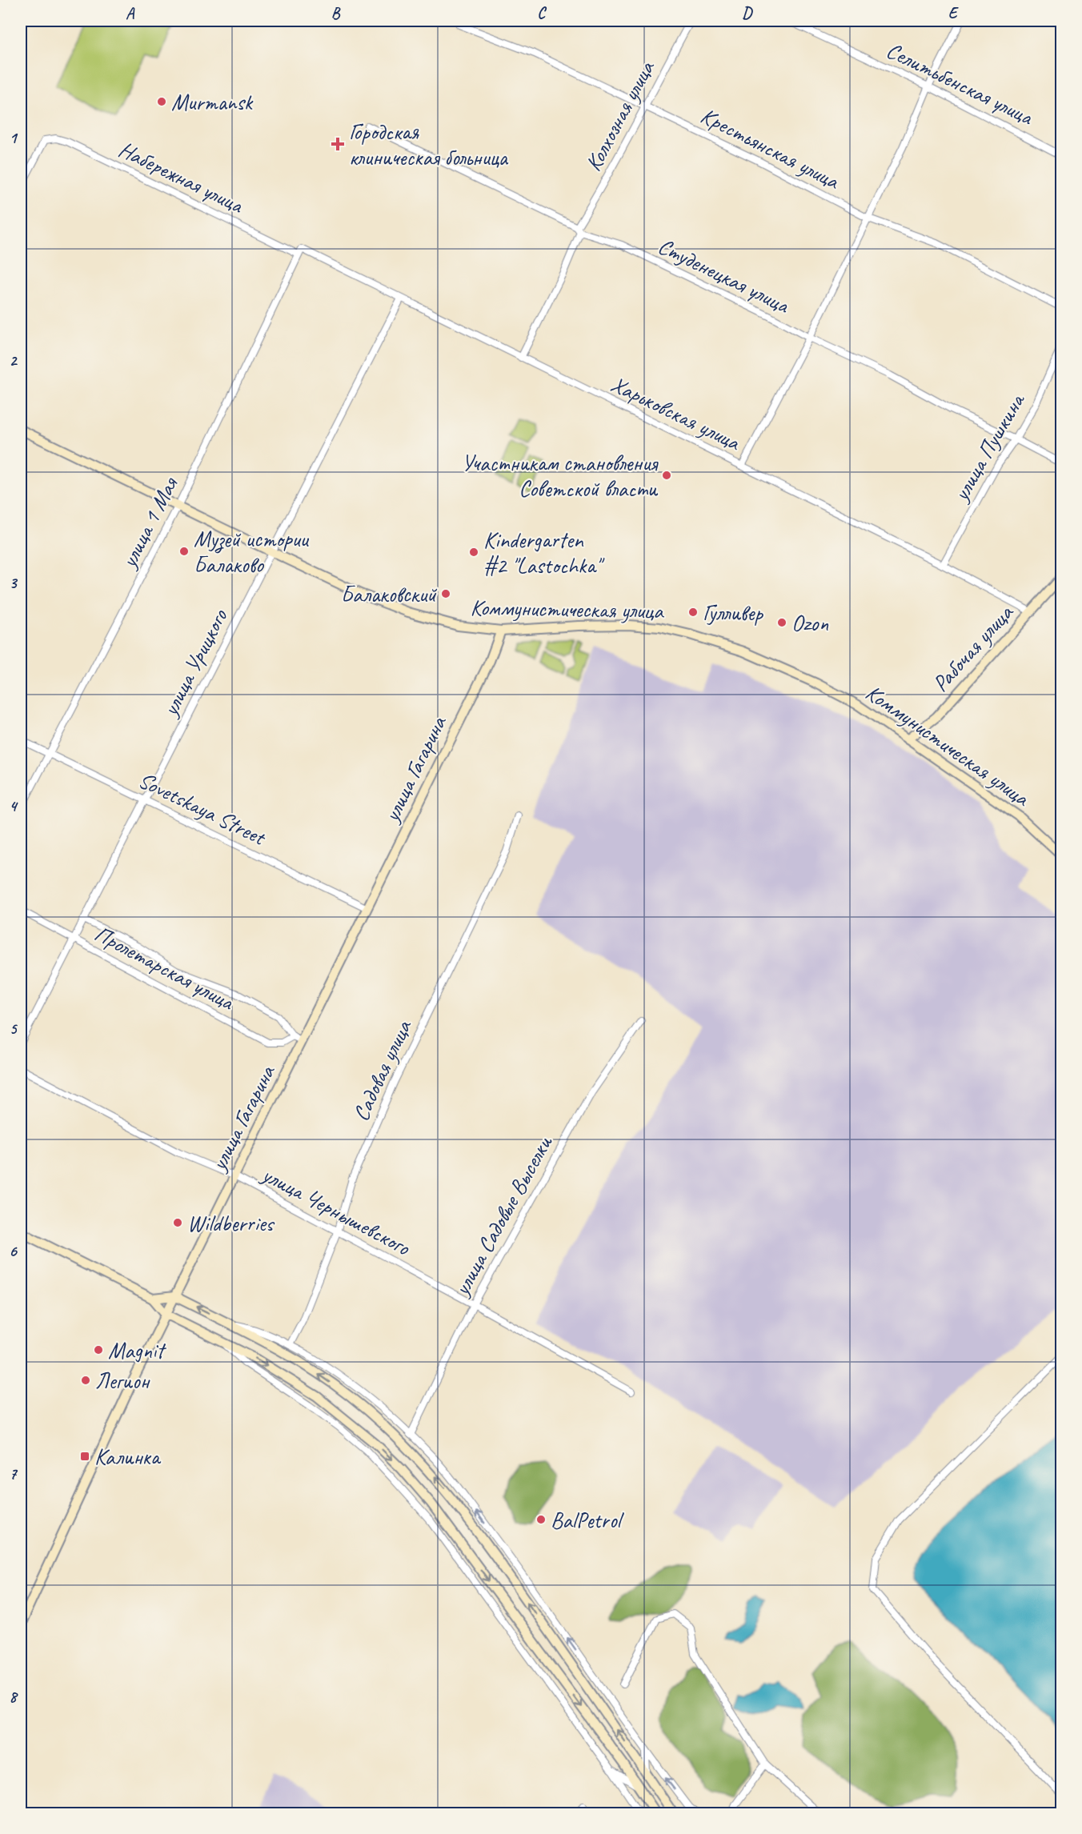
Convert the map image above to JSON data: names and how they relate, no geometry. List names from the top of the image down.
{
  "streets": {
    "main road": ["Коммунистическая улица", "Рабочая улица", "улица Гагарина"],
    "street": [
      "Селитьбенская улица",
      "Колхозная улица",
      "Крестьянская улица",
      "Набережная улица",
      "Студенецкая улица",
      "Харьковская улица",
      "улица Пушкина",
      "улица 1 Мая",
      "улица Урицкого",
      "Sovetskaya Street",
      "Пролетарская улица",
      "Садовая улица",
      "улица Чернышевского",
      "улица Садовые Выселки"
    ]
  },
  "crossings": [
    ["Колхозная улица", "Крестьянская улица"],
    ["Колхозная улица", "Студенецкая улица"],
    ["Колхозная улица", "Харьковская улица"],
    ["Набережная улица", "Харьковская улица"],
    ["Набережная улица", "улица 1 Мая"],
    ["Студенецкая улица", "улица Пушкина"],
    ["Харьковская улица", "улица Пушкина"],
    ["Харьковская улица", "улица 1 Мая"],
    ["Харьковская улица", "Рабочая улица"],
    ["Харьковская улица", "улица Урицкого"],
    ["улица 1 Мая", "Коммунистическая улица"],
    ["улица 1 Мая", "Sovetskaya Street"],
    ["Коммунистическая улица", "Рабочая улица"],
    ["Коммунистическая улица", "улица Урицкого"],
    ["Коммунистическая улица", "улица Гагарина"],
    ["улица Урицкого", "Sovetskaya Street"],
    ["улица Урицкого", "Пролетарская улица"],
    ["улица Гагарина", "Sovetskaya Street"],
    ["улица Гагарина", "Пролетарская улица"],
    ["улица Гагарина", "улица Чернышевского"],
    ["Садовая улица", "улица Чернышевского"],
    ["улица Чернышевского", "улица Садовые Выселки"]
  ],
  "places": {
    "other": [
      "Murmansk",
      "Участникам становления Советской власти",
      "Музей истории Балаково",
      "Kindergarten #2 \"Lastochka\"",
      "Балаковский",
      "Гулливер",
      "Ozon",
      "Wildberries",
      "Magnit",
      "Легион",
      "BalPetrol"
    ],
    "health": ["Городская клиническая больница"],
    "transit": ["Калинка"]
  },
  "grid": {
    "columns": [
      "A",
      "B",
      "C",
      "D",
      "E"
    ],
    "rows": [
      "1",
      "2",
      "3",
      "4",
      "5",
      "6",
      "7",
      "8"
    ]
  }
}
